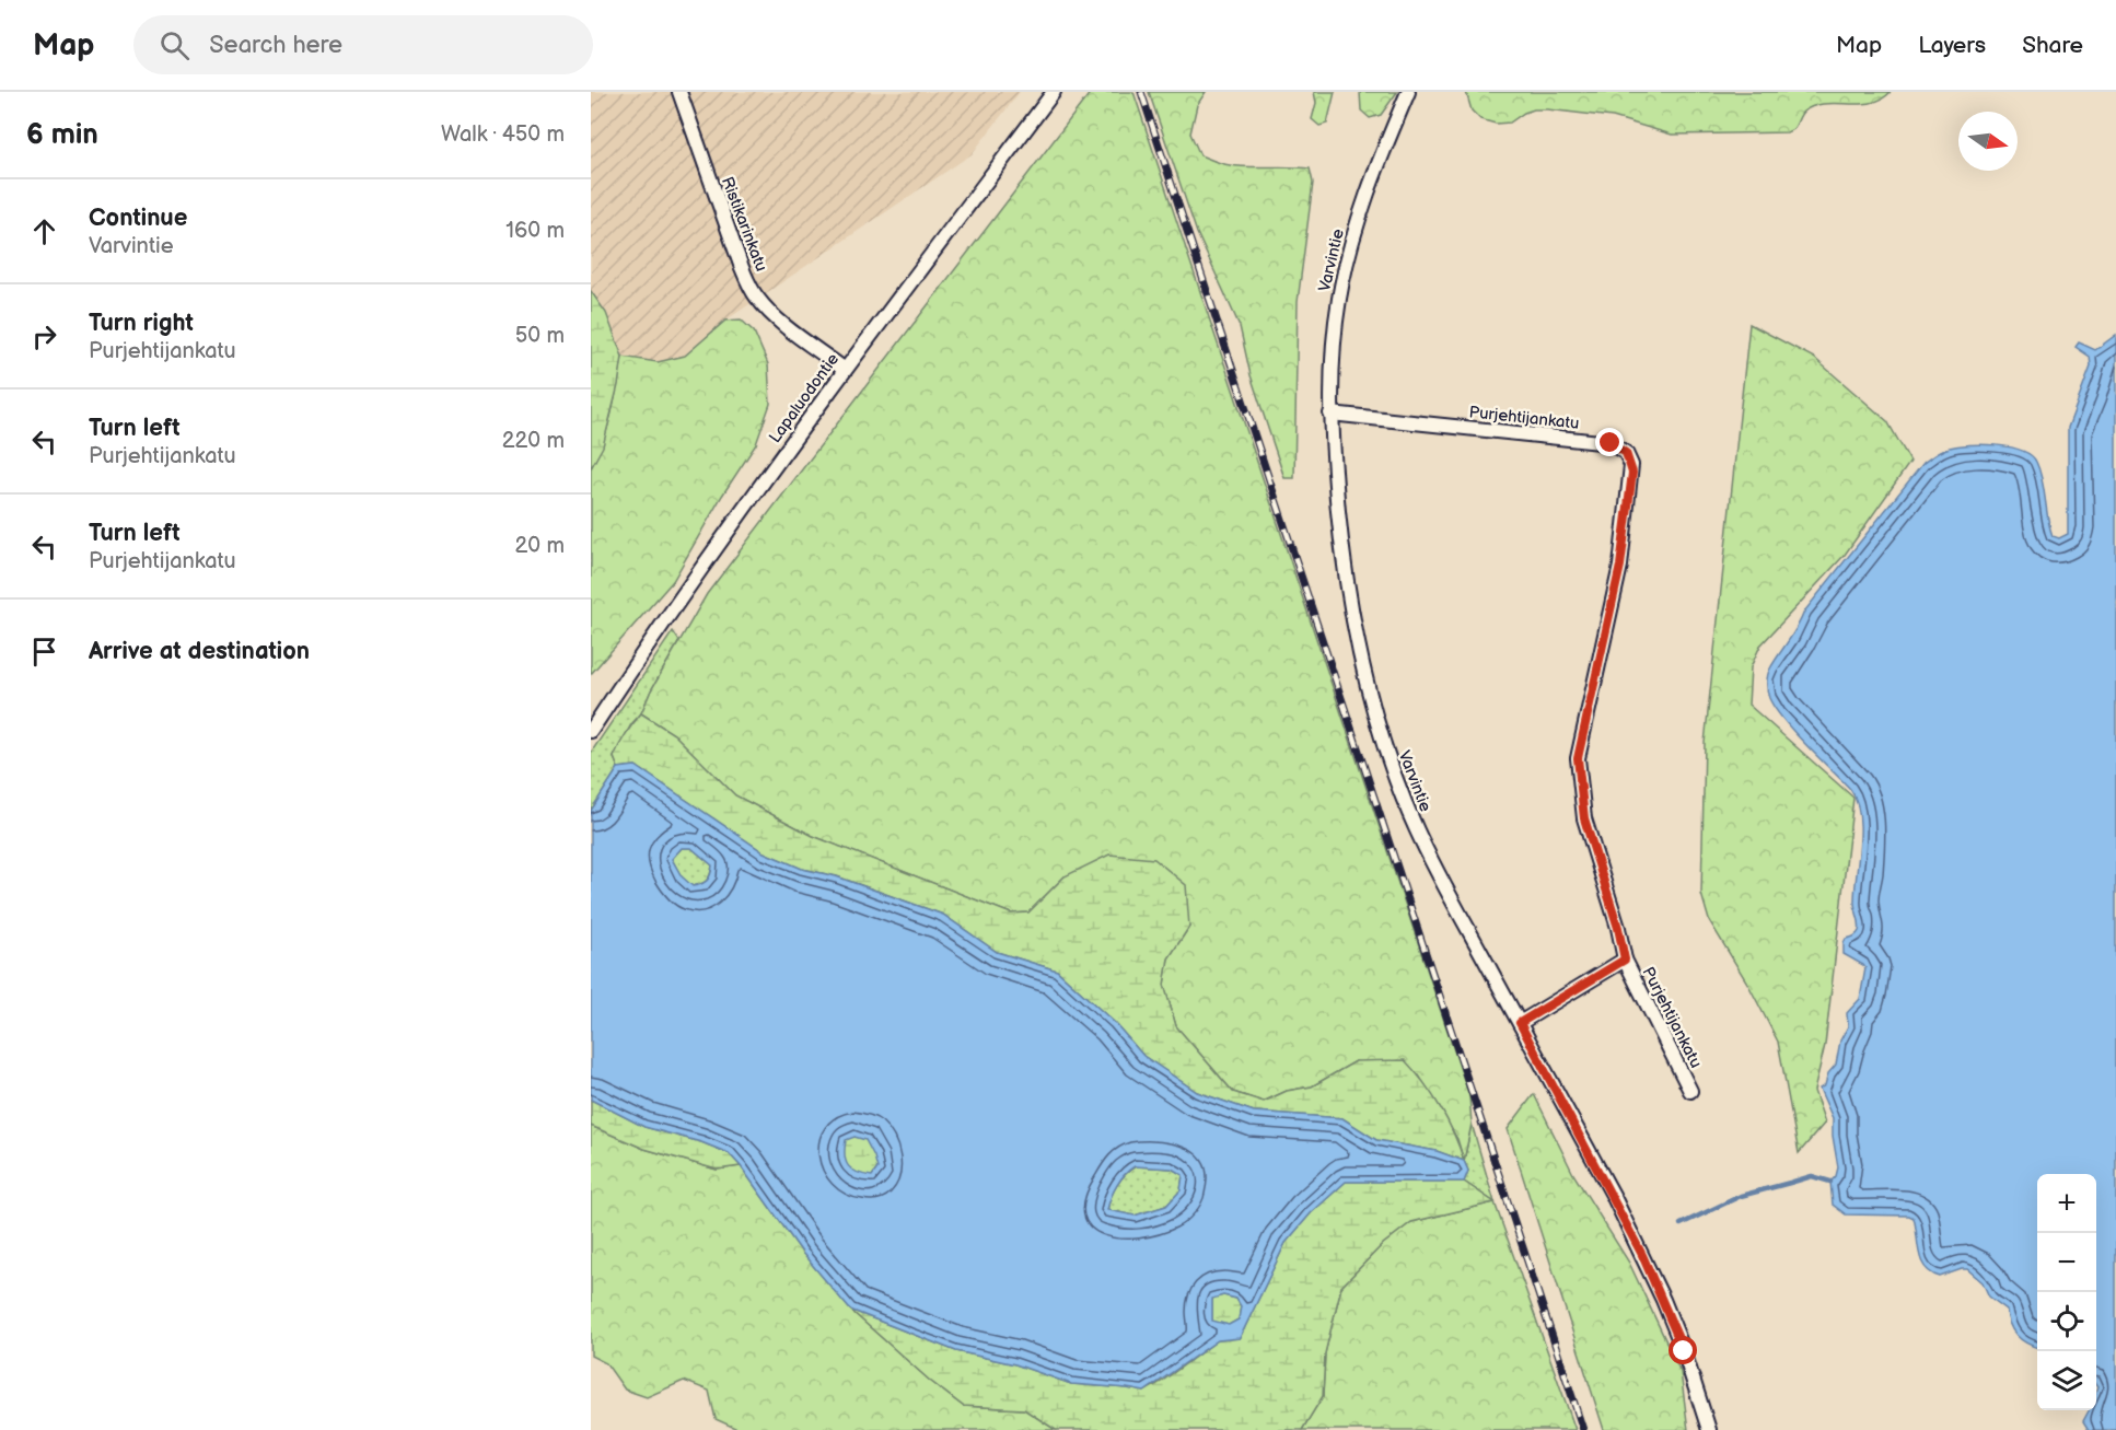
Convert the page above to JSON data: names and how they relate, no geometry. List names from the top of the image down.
{
  "streets": {
    "street": [
      "Ristikarinkatu",
      "Varvintie",
      "Lapaluodontie",
      "Purjehtijankatu"
    ]
  },
  "crossings": [
    ["Ristikarinkatu", "Lapaluodontie"],
    ["Varvintie", "Purjehtijankatu"]
  ],
  "north": "right",
  "page": {
    "header": "Map",
    "search": "Search here",
    "nav": ["Map", "Layers", "Share"],
    "heading": ["6 min", "Walk · 450 m"],
    "list": [
      ["Continue", "Varvintie", "160 m"],
      ["Turn right", "Purjehtijankatu", "50 m"],
      ["Turn left", "Purjehtijankatu", "220 m"],
      ["Turn left", "Purjehtijankatu", "20 m"],
      "Arrive at destination"
    ],
    "map_buttons": ["+", "−"]
  }
}
